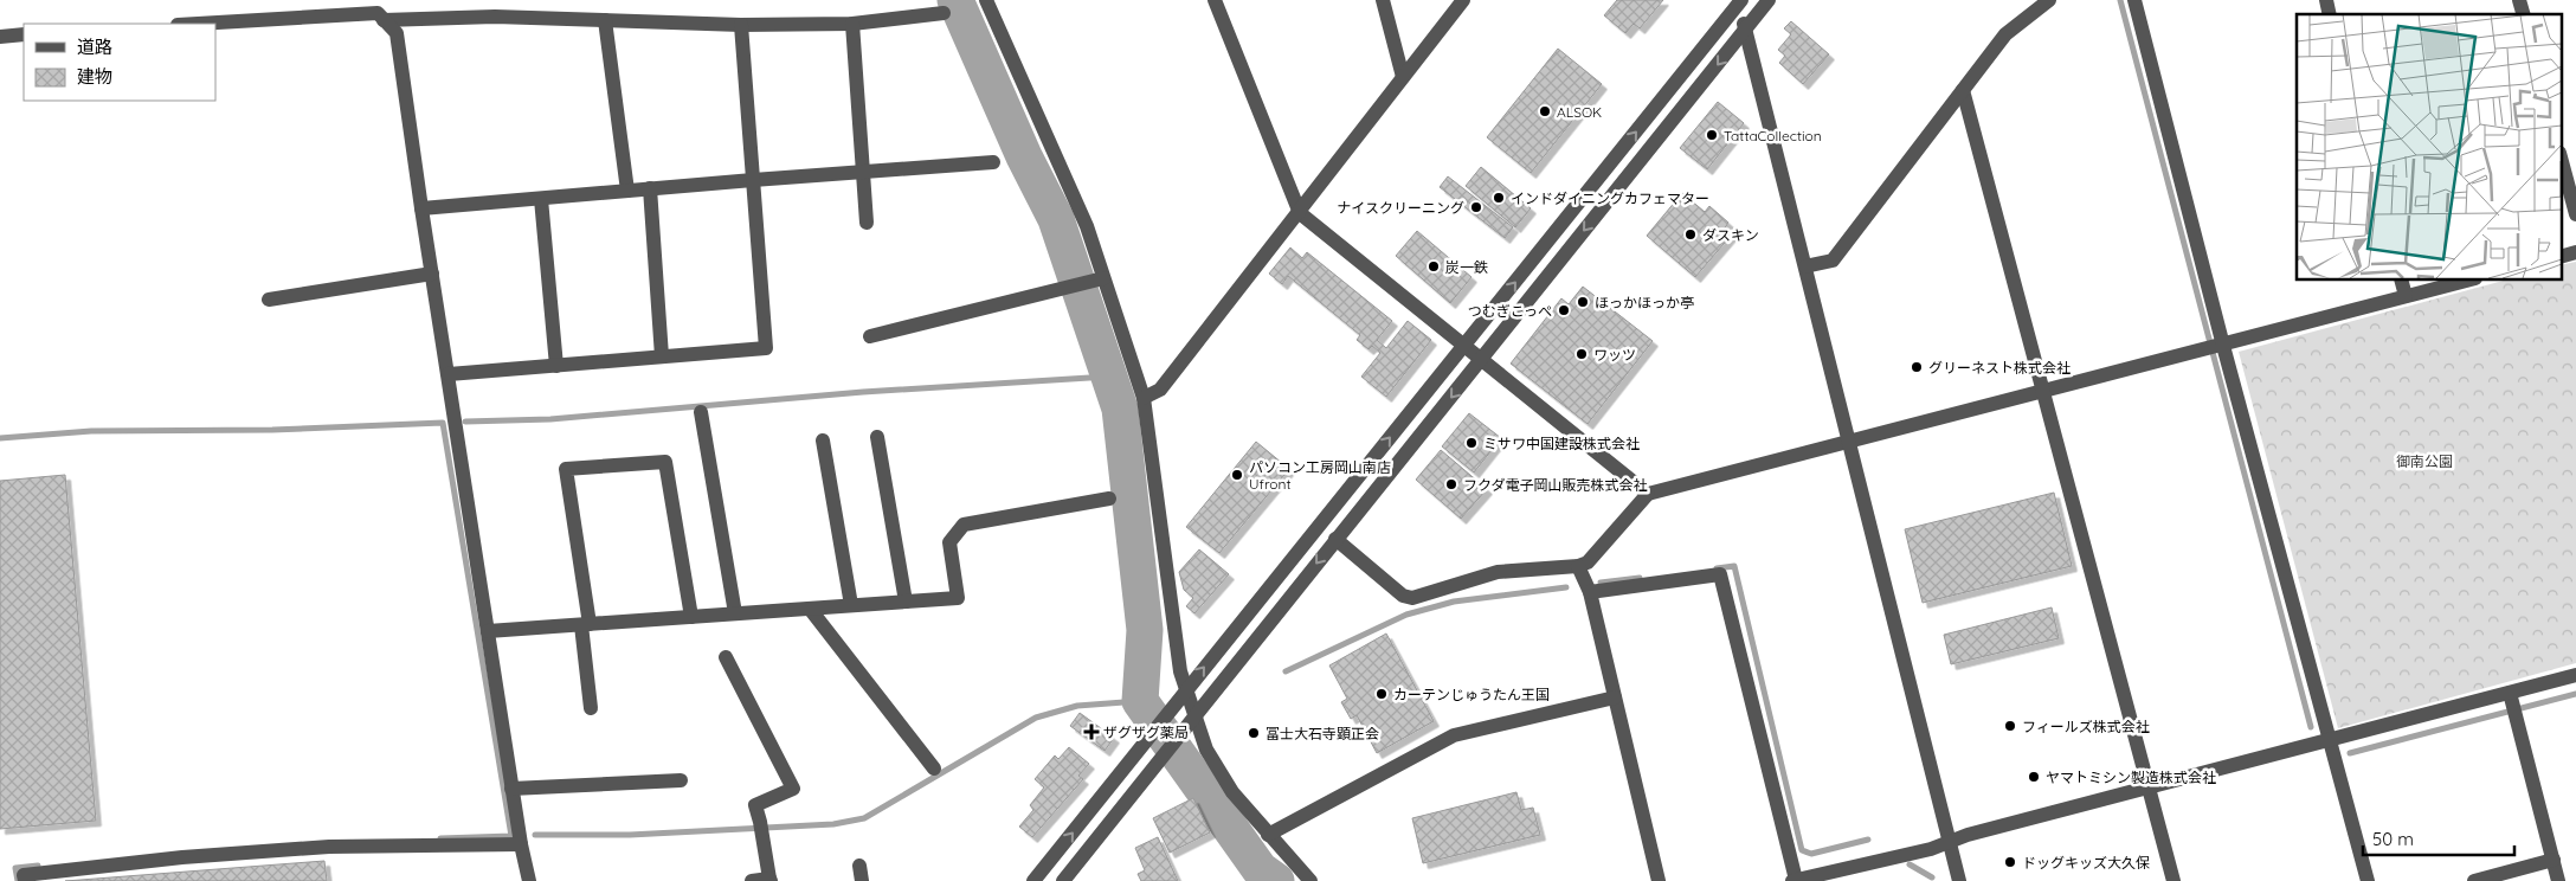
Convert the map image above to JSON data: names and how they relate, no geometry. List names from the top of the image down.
{
  "parks": ["御南公園"],
  "places": {
    "other": [
      "ALSOK",
      "TattaCollection",
      "インドダイニングカフェマター",
      "ナイスクリーニング",
      "ダスキン",
      "炭一鉄",
      "ほっかほっか亭",
      "つむぎこっぺ",
      "ワッツ",
      "グリーネスト株式会社",
      "ミサワ中国建設株式会社",
      "パソコン工房岡山南店 Ufront",
      "フクダ電子岡山販売株式会社",
      "カーテンじゅうたん王国",
      "フィールズ株式会社",
      "冨士大石寺顕正会",
      "ヤマトミシン製造株式会社",
      "ドッグキッズ大久保"
    ],
    "health": ["ザグザグ薬局"]
  },
  "legend": ["道路", "建物"],
  "scale_bar": "50 m"
}
